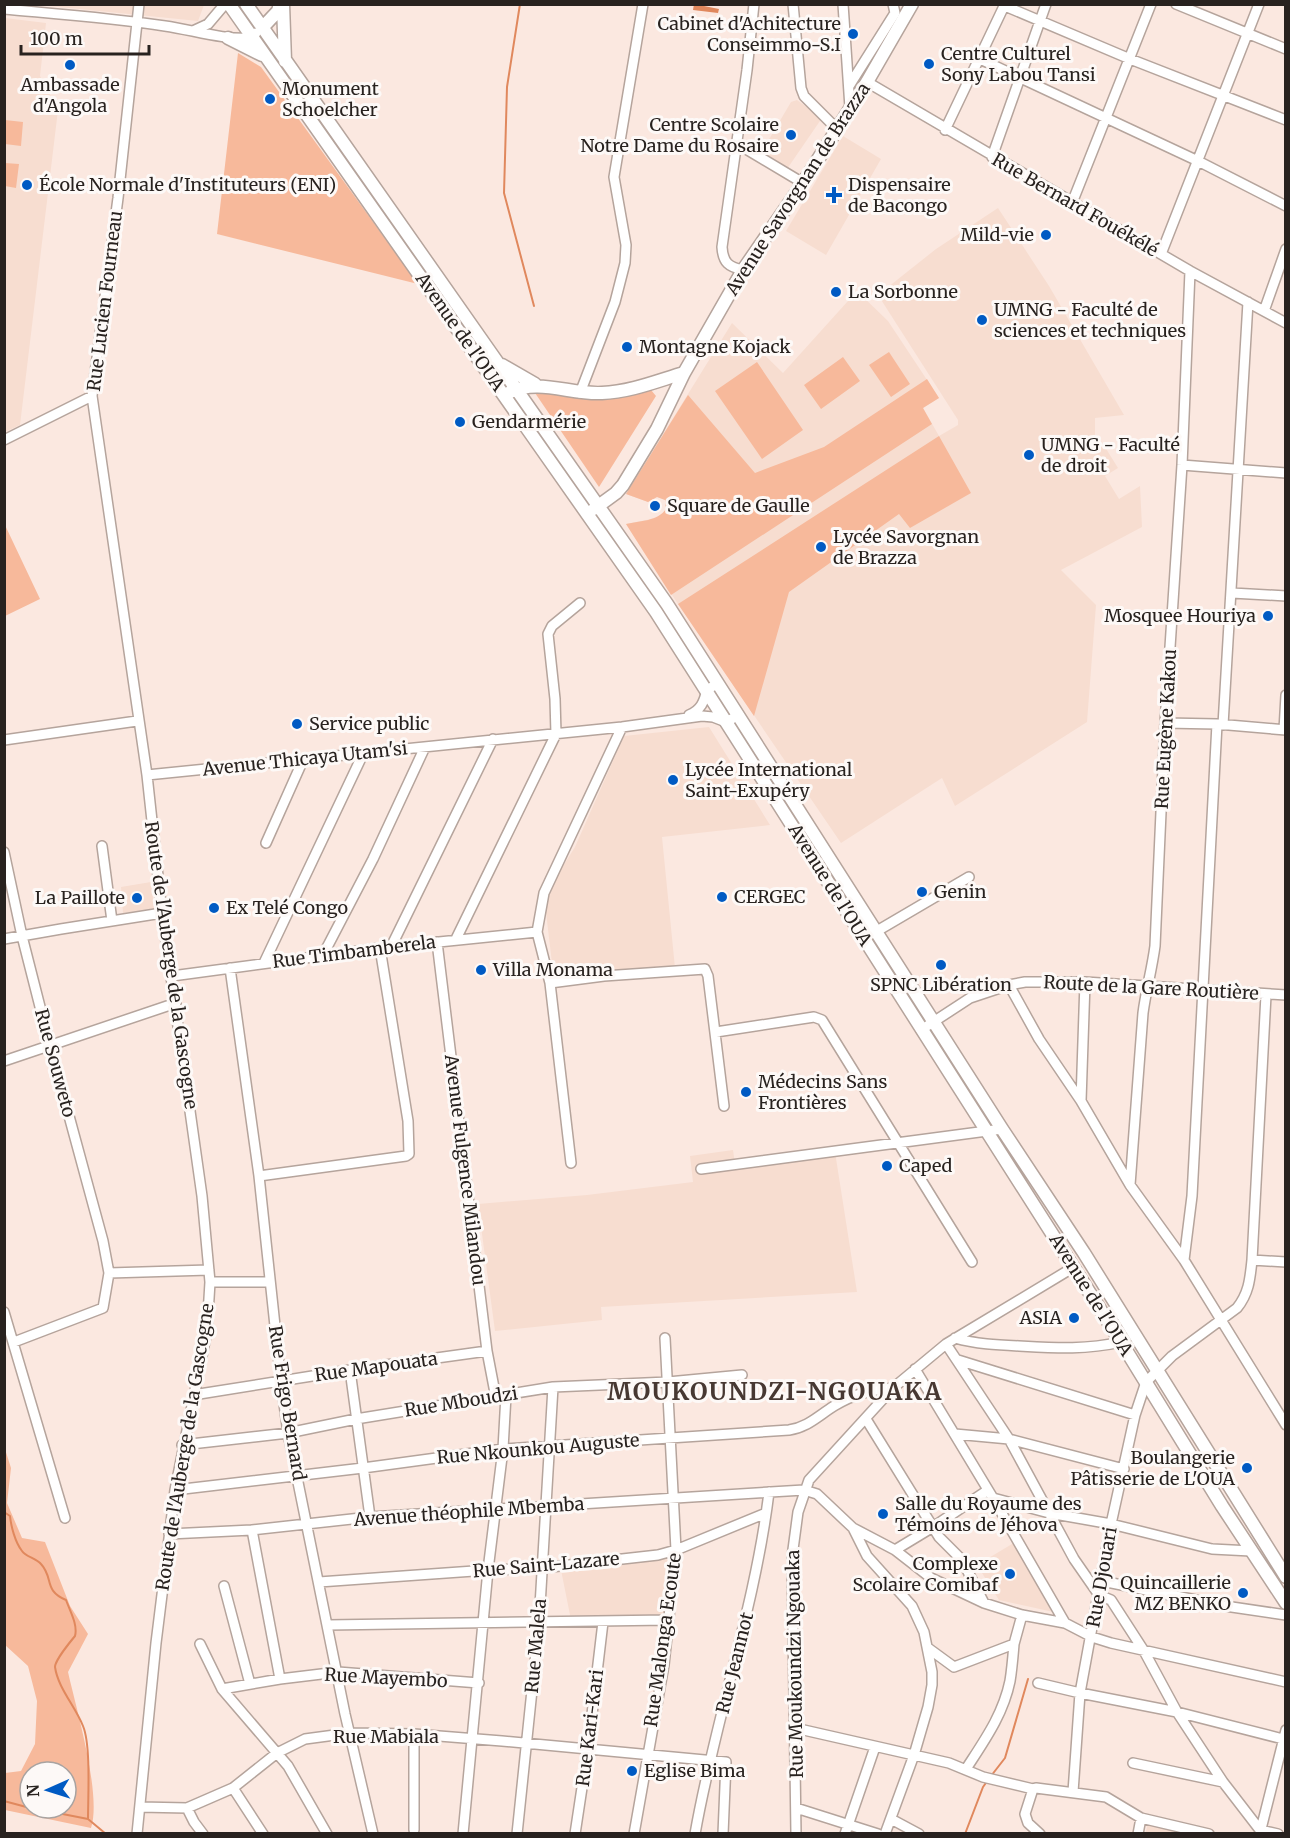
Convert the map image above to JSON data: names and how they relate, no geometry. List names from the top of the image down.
{
  "streets": {
    "main road": ["Avenue Savorgnan de Brazza", "Avenue de l'OUA"],
    "street": [
      "Rue Bernard Fouékélé",
      "Rue Lucien Fourneau",
      "Rue Eugène Kakou",
      "Avenue Thicaya Utam'si",
      "Rue Timbamberela",
      "Route de l'Auberge de la Gascogne",
      "Route de la Gare Routière",
      "Rue Souweto",
      "Avenue Fulgence Milandou",
      "Rue Mapouata",
      "Rue Mboudzi",
      "Rue Frigo Bernard",
      "Rue Nkounkou Auguste",
      "Avenue théophile Mbemba",
      "Rue Saint-Lazare",
      "Rue Djouari",
      "Rue Malonga Ecoute",
      "Rue Malela",
      "Rue Jeannot",
      "Rue Moukoundzi Ngouaka",
      "Rue Mayembo",
      "Rue Kari-Kari",
      "Rue Mabiala"
    ]
  },
  "crossings": [
    ["Avenue Savorgnan de Brazza", "Rue Bernard Fouékélé"],
    ["Avenue Savorgnan de Brazza", "Avenue de l'OUA"],
    ["Rue Bernard Fouékélé", "Rue Eugène Kakou"],
    ["Rue Lucien Fourneau", "Avenue Thicaya Utam'si"],
    ["Rue Lucien Fourneau", "Route de l'Auberge de la Gascogne"],
    ["Avenue de l'OUA", "Avenue Thicaya Utam'si"],
    ["Avenue de l'OUA", "Route de la Gare Routière"],
    ["Avenue de l'OUA", "Rue Djouari"],
    ["Avenue de l'OUA", "Rue Moukoundzi Ngouaka"],
    ["Rue Eugène Kakou", "Route de la Gare Routière"],
    ["Avenue Thicaya Utam'si", "Route de l'Auberge de la Gascogne"],
    ["Rue Timbamberela", "Route de l'Auberge de la Gascogne"],
    ["Rue Timbamberela", "Avenue Fulgence Milandou"],
    ["Rue Timbamberela", "Rue Frigo Bernard"],
    ["Route de l'Auberge de la Gascogne", "Rue Mapouata"],
    ["Route de l'Auberge de la Gascogne", "Rue Mboudzi"],
    ["Route de l'Auberge de la Gascogne", "Rue Nkounkou Auguste"],
    ["Route de l'Auberge de la Gascogne", "Avenue théophile Mbemba"],
    ["Route de l'Auberge de la Gascogne", "Rue Mabiala"],
    ["Route de la Gare Routière", "Rue Djouari"],
    ["Avenue Fulgence Milandou", "Rue Mapouata"],
    ["Avenue Fulgence Milandou", "Rue Mboudzi"],
    ["Rue Mapouata", "Rue Frigo Bernard"],
    ["Rue Mboudzi", "Rue Frigo Bernard"],
    ["Rue Mboudzi", "Rue Malonga Ecoute"],
    ["Rue Mboudzi", "Rue Malela"],
    ["Rue Frigo Bernard", "Rue Nkounkou Auguste"],
    ["Rue Frigo Bernard", "Avenue théophile Mbemba"],
    ["Rue Frigo Bernard", "Rue Saint-Lazare"],
    ["Rue Frigo Bernard", "Rue Mayembo"],
    ["Rue Frigo Bernard", "Rue Mabiala"],
    ["Rue Nkounkou Auguste", "Rue Malonga Ecoute"],
    ["Rue Nkounkou Auguste", "Rue Malela"],
    ["Rue Nkounkou Auguste", "Rue Moukoundzi Ngouaka"],
    ["Avenue théophile Mbemba", "Rue Malonga Ecoute"],
    ["Avenue théophile Mbemba", "Rue Malela"],
    ["Avenue théophile Mbemba", "Rue Jeannot"],
    ["Avenue théophile Mbemba", "Rue Moukoundzi Ngouaka"],
    ["Rue Saint-Lazare", "Rue Malonga Ecoute"],
    ["Rue Saint-Lazare", "Rue Malela"],
    ["Rue Saint-Lazare", "Rue Jeannot"],
    ["Rue Malonga Ecoute", "Rue Mabiala"],
    ["Rue Malela", "Rue Mabiala"],
    ["Rue Jeannot", "Rue Mabiala"],
    ["Rue Kari-Kari", "Rue Mabiala"]
  ],
  "districts": ["MOUKOUNDZI-NGOUAKA"],
  "places": {
    "other": [
      "Cabinet d'Achitecture Conseimmo-S.I",
      "Centre Culturel Sony Labou Tansi",
      "Ambassade d'Angola",
      "Monument Schoelcher",
      "Centre Scolaire Notre Dame du Rosaire",
      "École Normale d'Instituteurs (ENI)",
      "Mild-vie",
      "La Sorbonne",
      "UMNG - Faculté de sciences et techniques",
      "Montagne Kojack",
      "Gendarmérie",
      "UMNG - Faculté de droit",
      "Square de Gaulle",
      "Lycée Savorgnan de Brazza",
      "Mosquee Houriya",
      "Service public",
      "Lycée International Saint-Exupéry",
      "Genin",
      "CERGEC",
      "La Paillote",
      "Ex Telé Congo",
      "SPNC Libération",
      "Villa Monama",
      "Médecins Sans Frontières",
      "Caped",
      "ASIA",
      "Boulangerie Pâtisserie de L'OUA",
      "Salle du Royaume des Témoins de Jéhova",
      "Complexe Scolaire Comibaf",
      "Quincaillerie MZ BENKO",
      "Eglise Bima"
    ],
    "health": ["Dispensaire de Bacongo"]
  },
  "scale_bar": "100 m",
  "north": "left"
}
